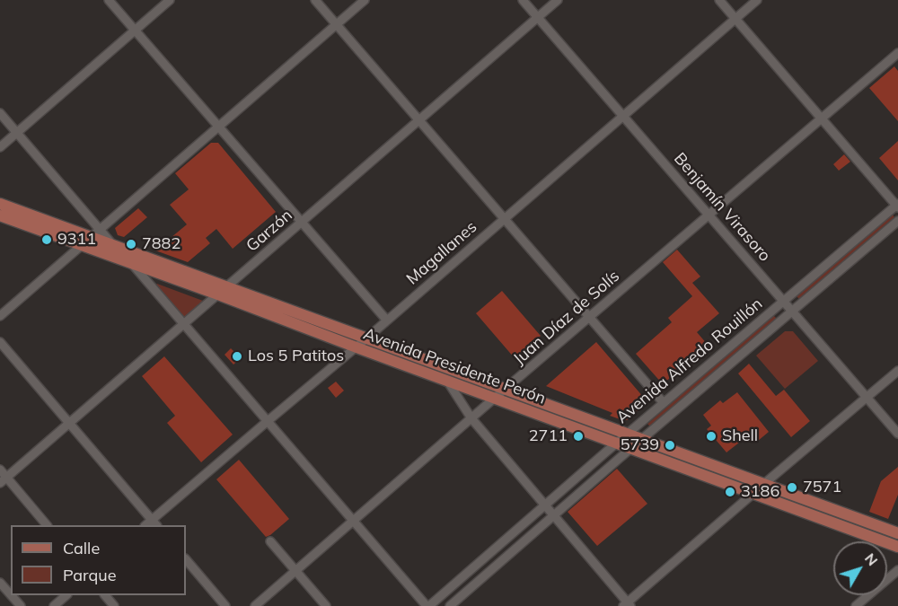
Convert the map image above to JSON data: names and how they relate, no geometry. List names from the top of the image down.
{
  "streets": {
    "main road": ["Avenida Presidente Perón"],
    "street": [
      "Benjamín Virasoro",
      "Garzón",
      "Magallanes",
      "Juan Díaz de Solís",
      "Avenida Alfredo Rouillón"
    ]
  },
  "crossings": [
    ["Benjamín Virasoro", "Garzón"],
    ["Benjamín Virasoro", "Magallanes"],
    ["Benjamín Virasoro", "Juan Díaz de Solís"],
    ["Benjamín Virasoro", "Avenida Alfredo Rouillón"],
    ["Garzón", "Avenida Presidente Perón"],
    ["Magallanes", "Avenida Presidente Perón"],
    ["Juan Díaz de Solís", "Avenida Presidente Perón"],
    ["Avenida Alfredo Rouillón", "Avenida Presidente Perón"]
  ],
  "places": [
    "9311",
    "7882",
    "Los 5 Patitos",
    "2711",
    "Shell",
    "5739",
    "7571",
    "3186"
  ],
  "legend": ["Calle", "Parque"],
  "north": "top right"
}
